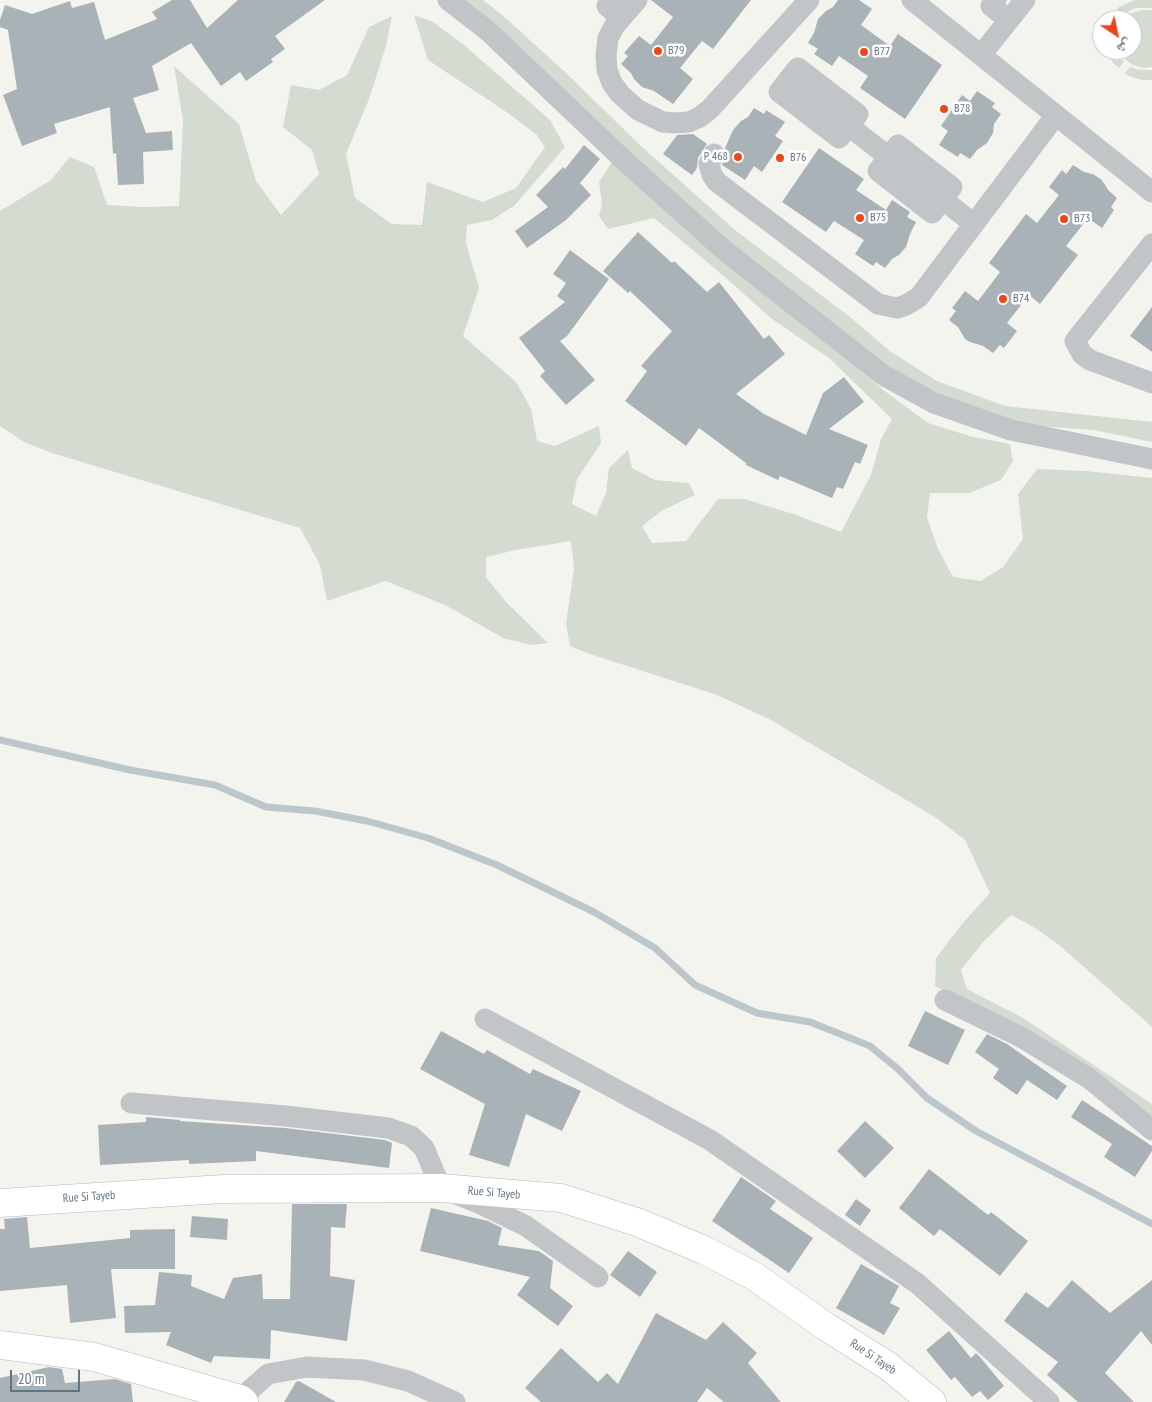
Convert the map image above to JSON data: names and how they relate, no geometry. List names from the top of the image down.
{
  "streets": {
    "main road": ["Rue Si Tayeb"]
  },
  "places": [
    "B79",
    "B77",
    "B78",
    "P 468",
    "B76",
    "B75",
    "B73",
    "B74"
  ],
  "scale_bar": "20 m",
  "north": "bottom right"
}
